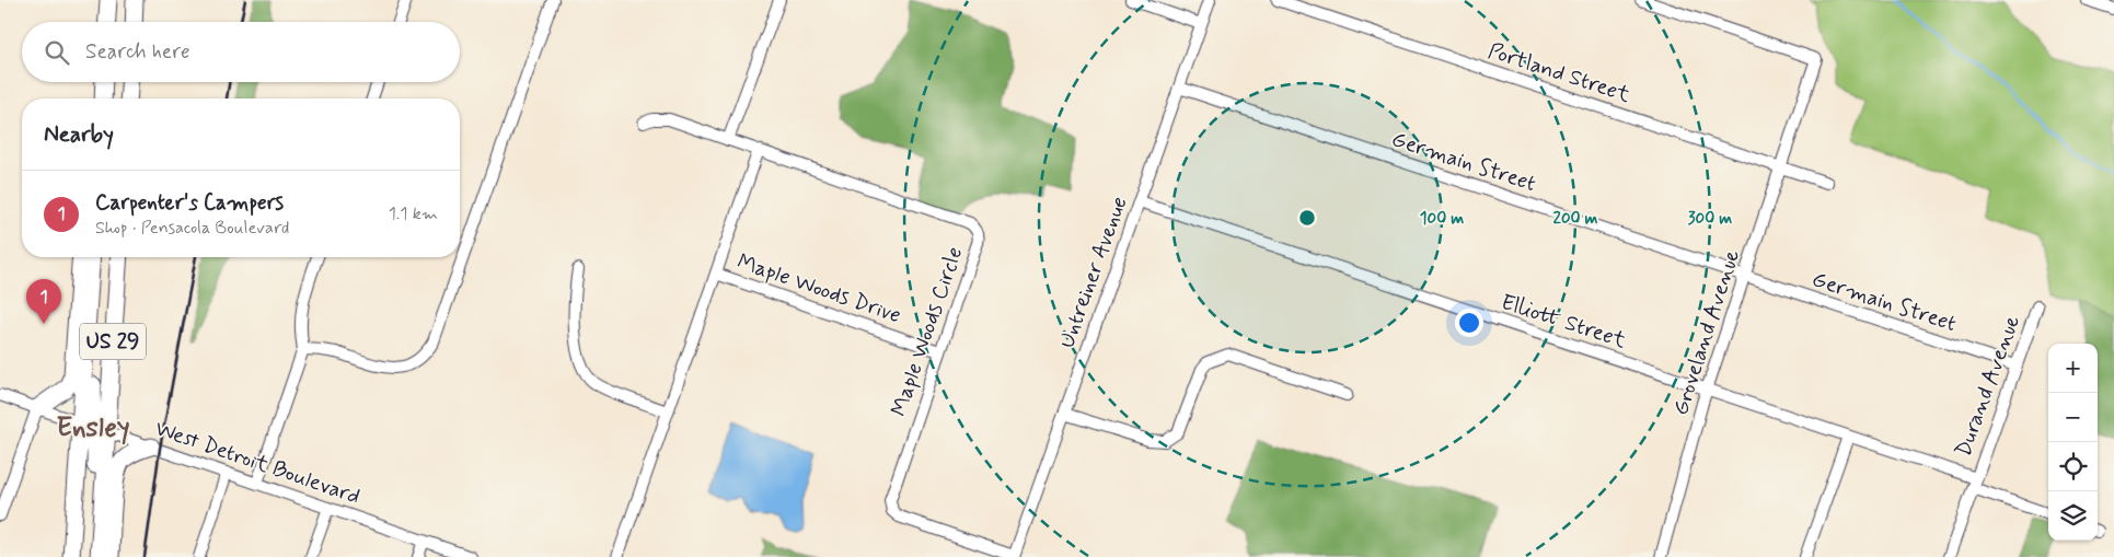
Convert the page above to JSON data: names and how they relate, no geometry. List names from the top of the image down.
{
  "streets": {
    "highway": ["US 29"],
    "street": [
      "Portland Street",
      "Germain Street",
      "Untreiner Avenue",
      "Maple Woods Drive",
      "Elliott Street",
      "Maple Woods Circle",
      "Groveland Avenue",
      "Durand Avenue",
      "West Detroit Boulevard"
    ]
  },
  "crossings": [
    ["Portland Street", "Groveland Avenue"],
    ["Germain Street", "Untreiner Avenue"],
    ["Germain Street", "Groveland Avenue"],
    ["Germain Street", "Durand Avenue"],
    ["Untreiner Avenue", "Elliott Street"],
    ["Untreiner Avenue", "Maple Woods Circle"],
    ["Maple Woods Drive", "Maple Woods Circle"],
    ["Elliott Street", "Groveland Avenue"],
    ["Elliott Street", "Durand Avenue"],
    ["US 29", "West Detroit Boulevard"]
  ],
  "districts": ["Ensley"],
  "page": {
    "search": "Search here",
    "heading": "Nearby",
    "list": [
      {
        "mark": "1",
        "name": "Carpenter's Campers",
        "note": "Shop · Pensacola Boulevard",
        "value": "1.1 km"
      }
    ],
    "pins": "1",
    "map_buttons": ["+", "−"]
  },
  "rings": ["100 m", "200 m", "300 m"]
}
